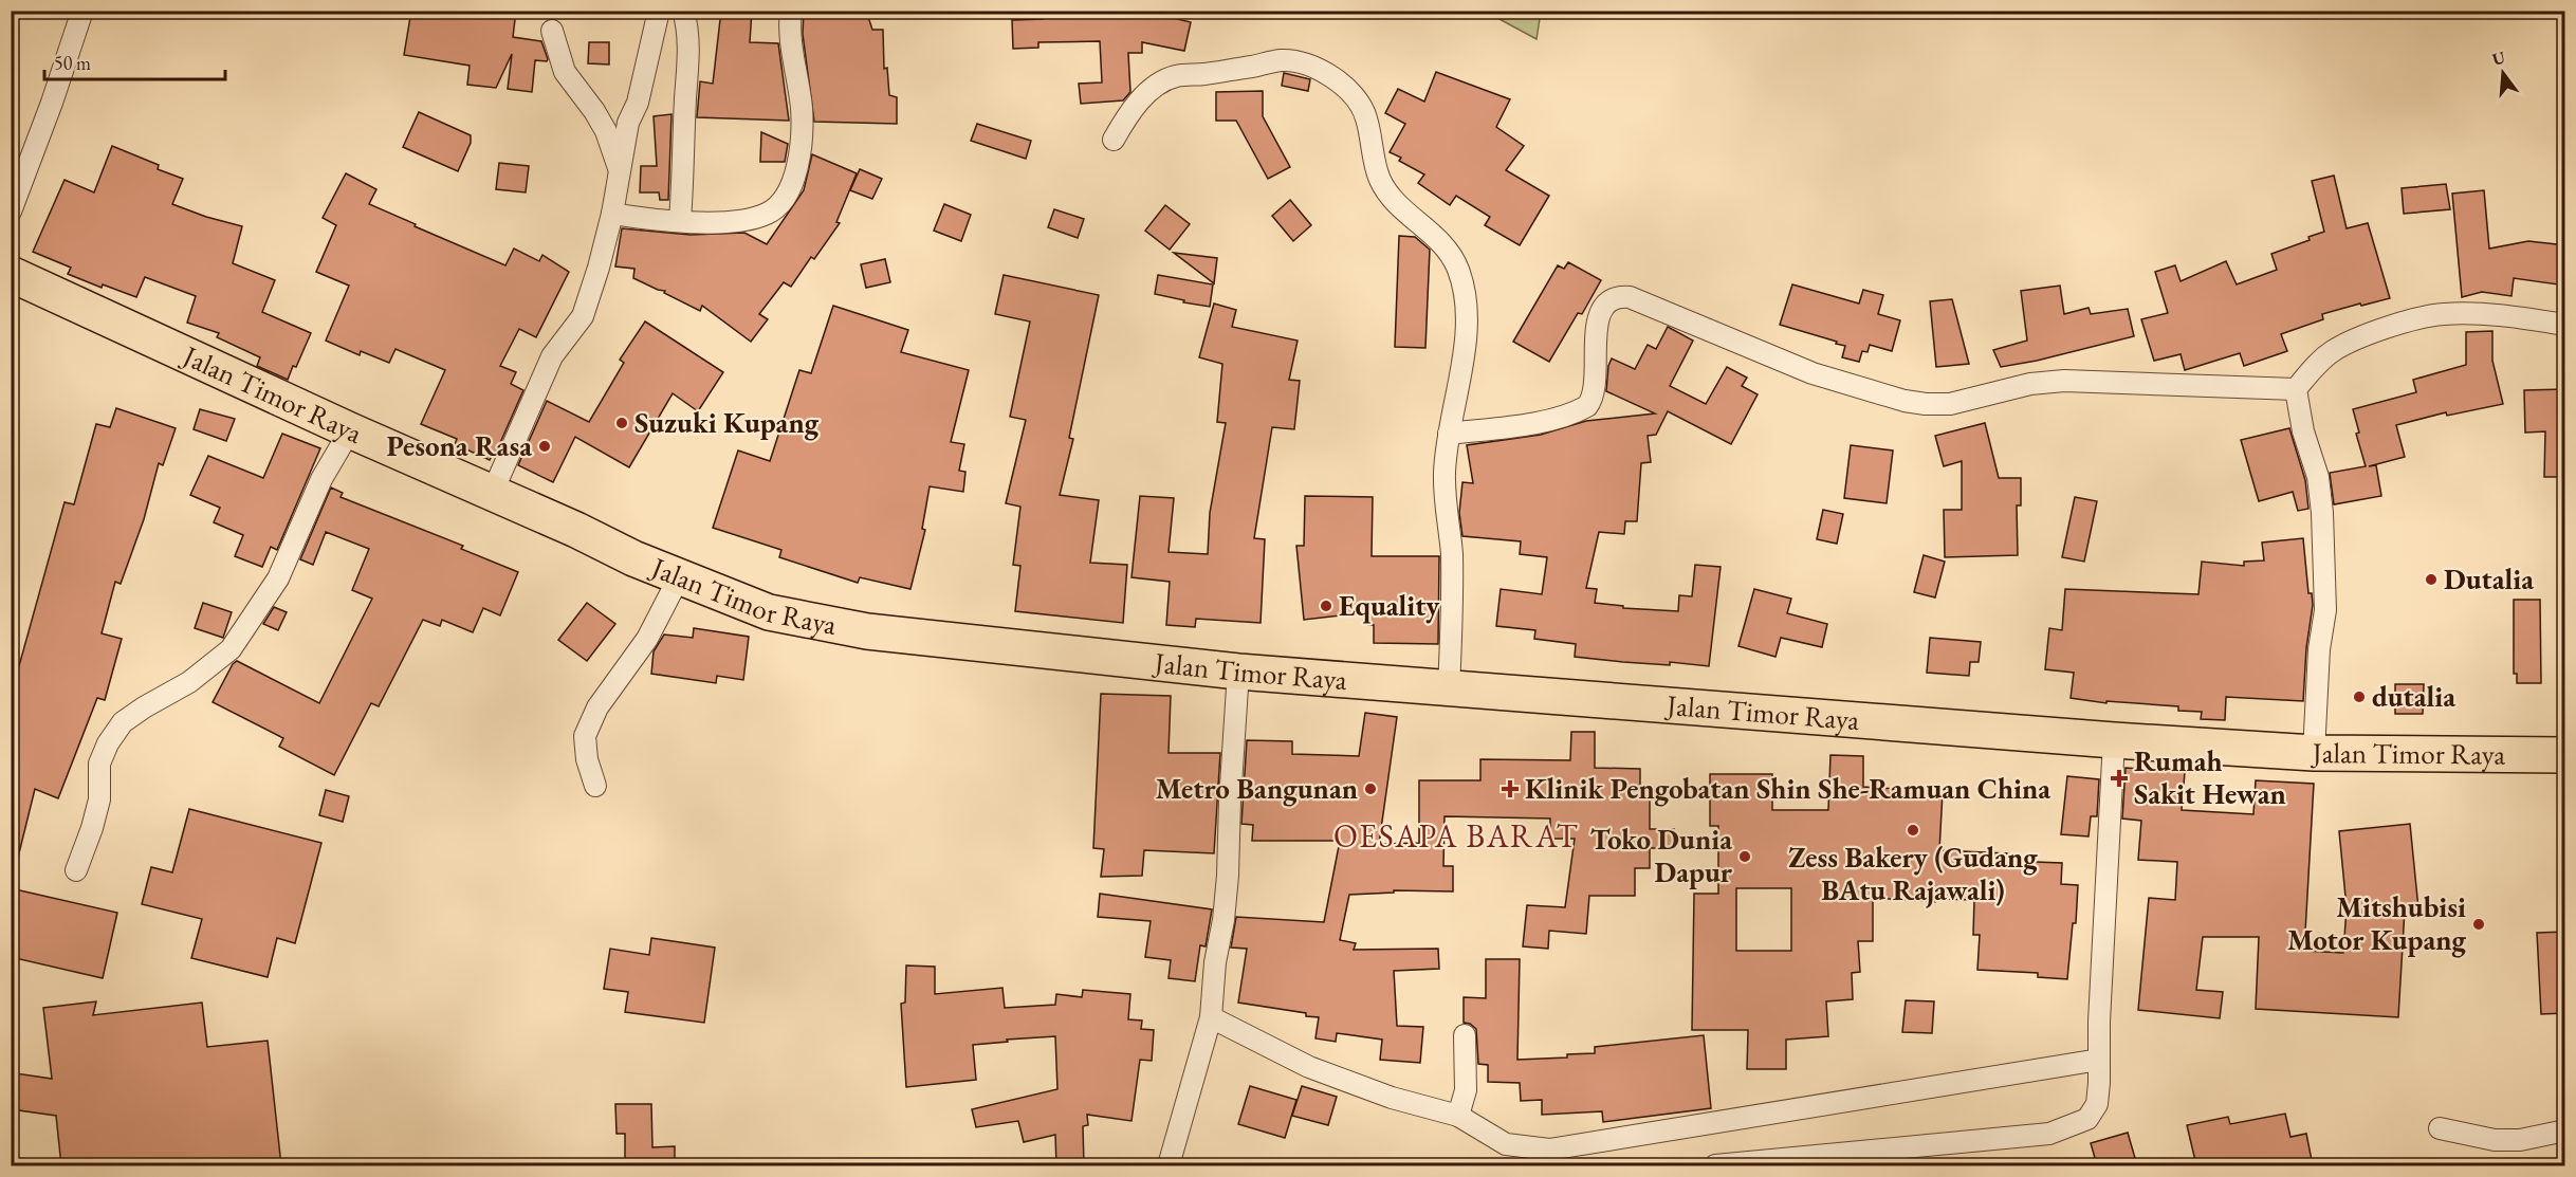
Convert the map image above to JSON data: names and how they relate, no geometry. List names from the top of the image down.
{
  "streets": {
    "highway": ["Jalan Timor Raya"]
  },
  "districts": ["OESAPA BARAT"],
  "places": {
    "other": [
      "Suzuki Kupang",
      "Pesona Rasa",
      "Dutalia",
      "Equality",
      "dutalia",
      "Metro Bangunan",
      "Zess Bakery (Gudang BAtu Rajawali)",
      "Toko Dunia Dapur",
      "Mitshubisi Motor Kupang"
    ],
    "health": ["Rumah Sakit Hewan", "Klinik Pengobatan Shin She-Ramuan China"]
  },
  "scale_bar": "50 m",
  "north": "top"
}
